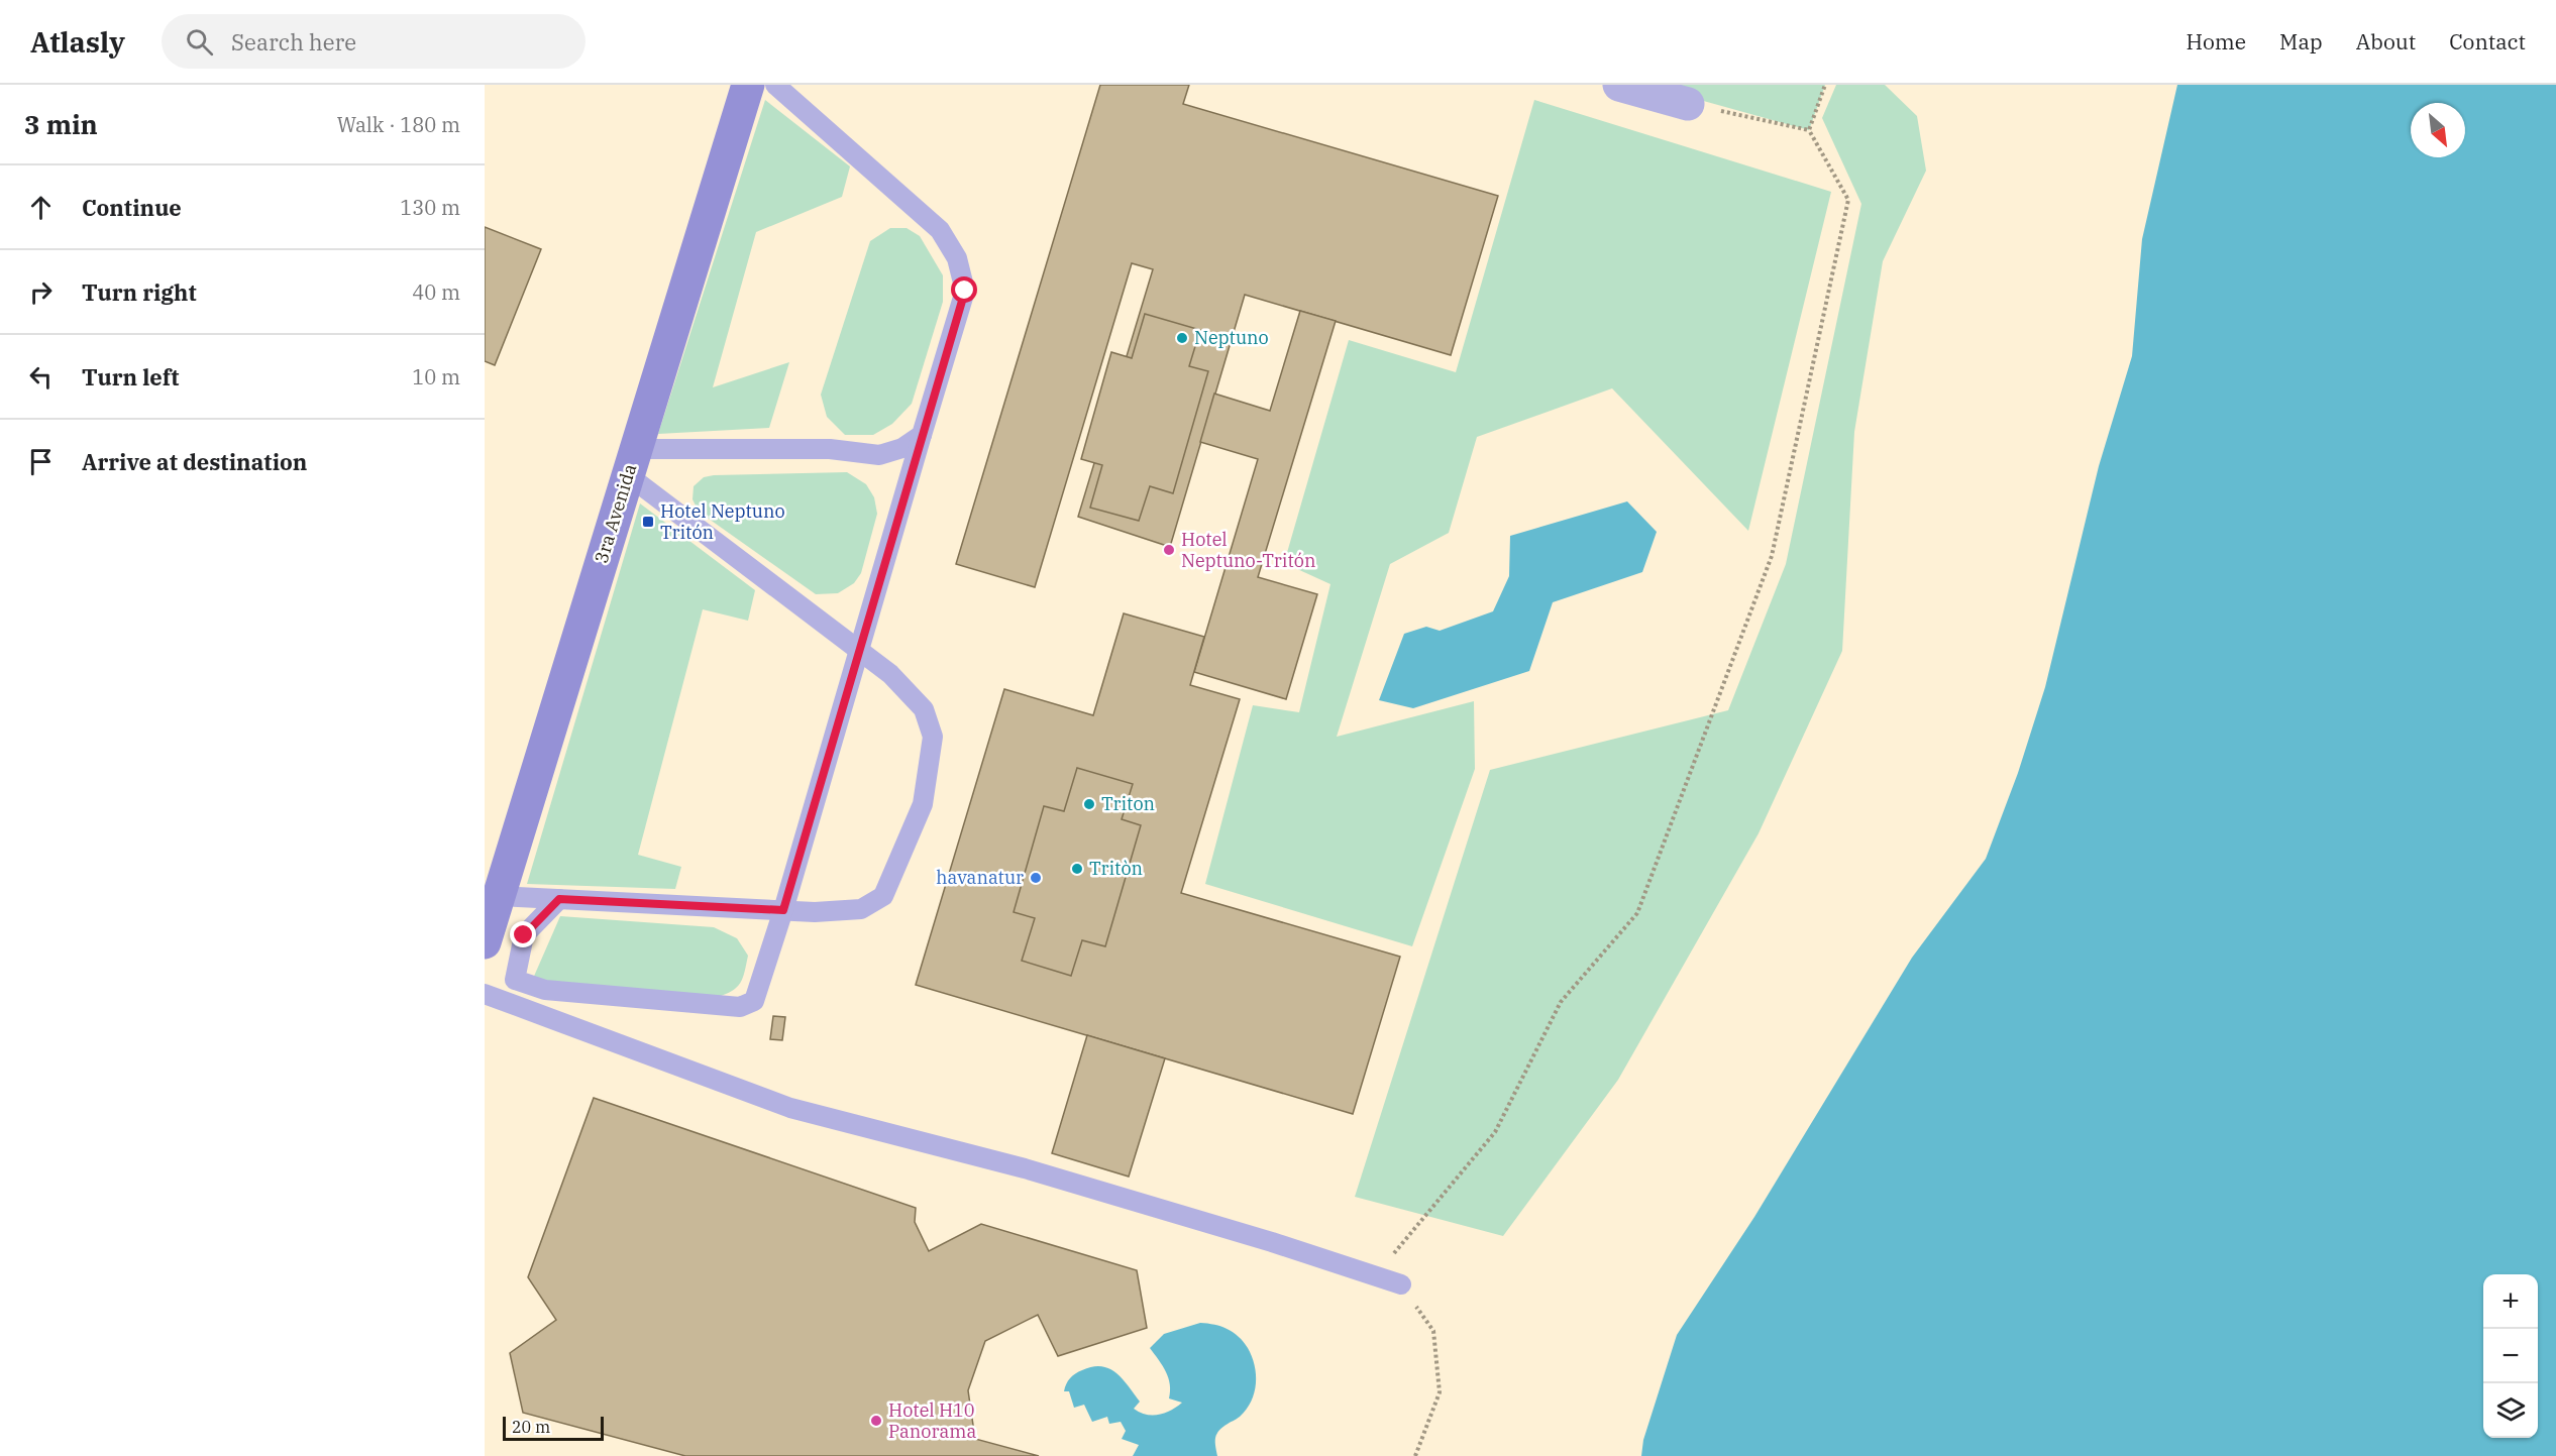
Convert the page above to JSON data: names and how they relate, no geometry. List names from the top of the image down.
{
  "streets": {
    "main road": ["3ra Avenida"]
  },
  "places": {
    "other": [
      "Neptuno",
      "Hotel Neptuno-Tritón",
      "Triton",
      "Tritòn",
      "havanatur",
      "Hotel H10 Panorama"
    ],
    "transit": ["Hotel Neptuno Tritón"]
  },
  "scale_bar": "20 m",
  "north": "bottom right",
  "page": {
    "header": "Atlasly",
    "search": "Search here",
    "nav": [
      "Home",
      "Map",
      "About",
      "Contact"
    ],
    "heading": ["3 min", "Walk · 180 m"],
    "list": [
      ["Continue", "130 m"],
      ["Turn right", "40 m"],
      ["Turn left", "10 m"],
      "Arrive at destination"
    ],
    "map_buttons": ["+", "−"],
    "scale": "20 m"
  }
}
